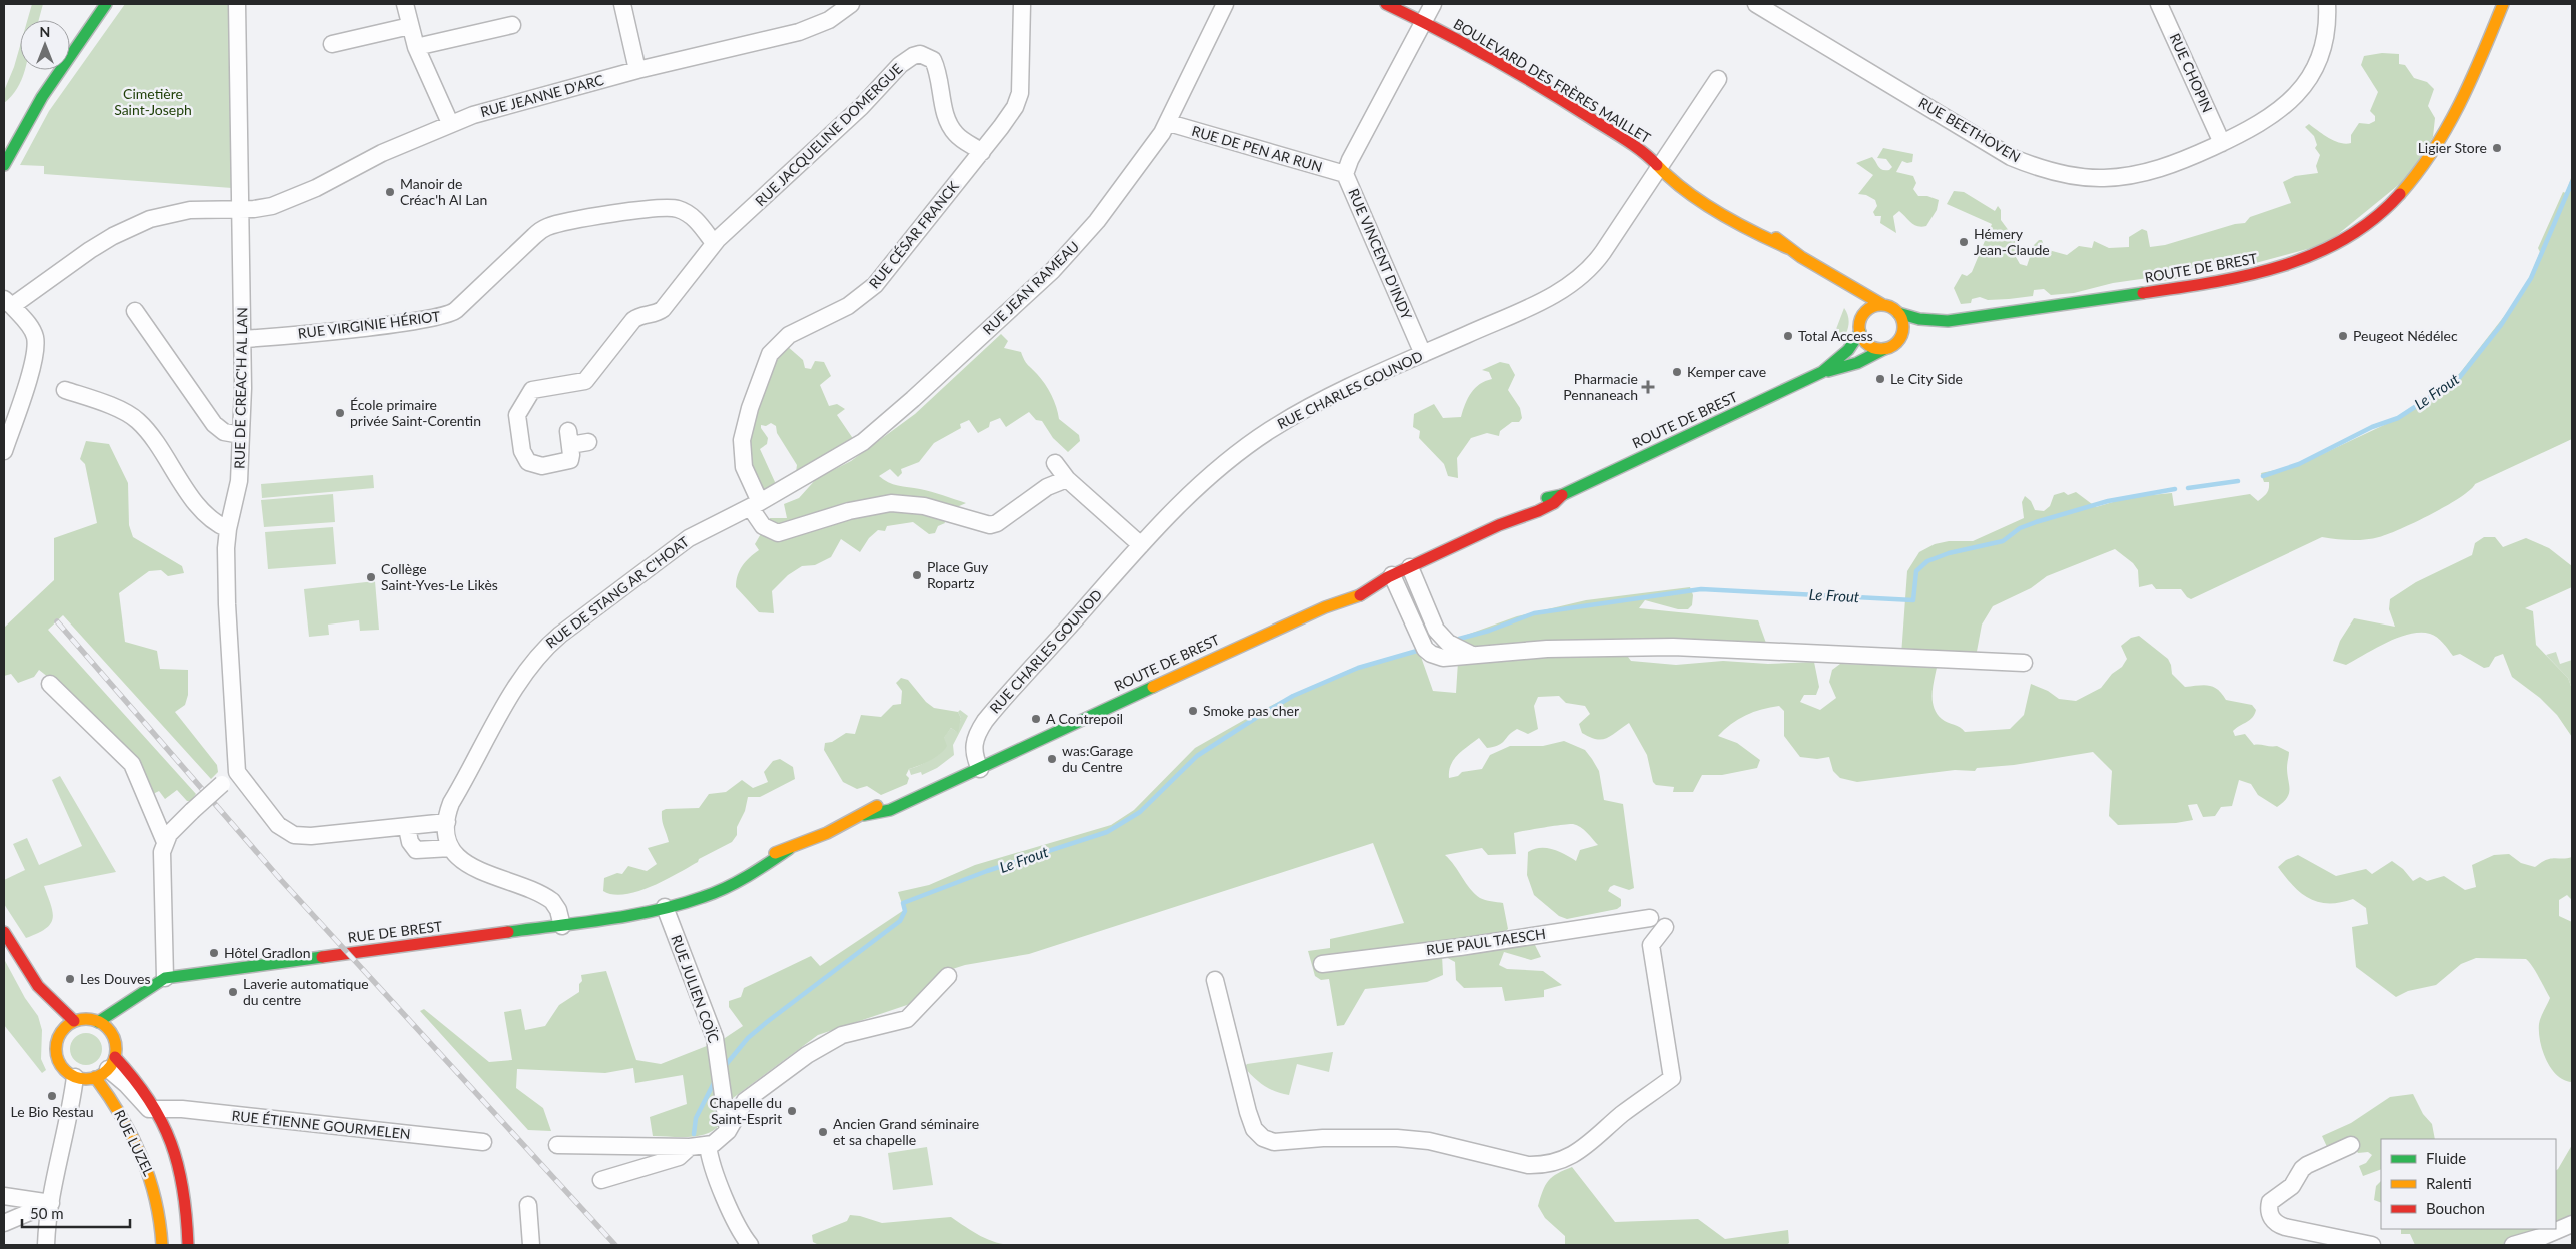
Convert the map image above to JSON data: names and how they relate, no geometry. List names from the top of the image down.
{
  "streets": {
    "main road": [
      "BOULEVARD DES FRÈRES MAILLET",
      "ROUTE DE BREST",
      "RUE DE BREST",
      "RUE LUZEL"
    ],
    "street": [
      "RUE CHOPIN",
      "RUE JEANNE D'ARC",
      "RUE BEETHOVEN",
      "RUE JACQUELINE DOMERGUE",
      "RUE DE PEN AR RUN",
      "RUE CÉSAR FRANCK",
      "RUE VINCENT D'INDY",
      "RUE JEAN RAMEAU",
      "RUE VIRGINIE HÉRIOT",
      "RUE DE CREAC'H AL LAN",
      "RUE CHARLES GOUNOD",
      "RUE DE STANG AR C'HOAT",
      "RUE PAUL TAESCH",
      "RUE JULIEN COÏC",
      "RUE ÉTIENNE GOURMELEN"
    ]
  },
  "crossings": [
    ["RUE CHOPIN", "RUE BEETHOVEN"],
    ["BOULEVARD DES FRÈRES MAILLET", "RUE VINCENT D'INDY"],
    ["BOULEVARD DES FRÈRES MAILLET", "ROUTE DE BREST"],
    ["BOULEVARD DES FRÈRES MAILLET", "RUE CHARLES GOUNOD"],
    ["RUE JEANNE D'ARC", "RUE DE CREAC'H AL LAN"],
    ["RUE JACQUELINE DOMERGUE", "RUE CÉSAR FRANCK"],
    ["RUE JACQUELINE DOMERGUE", "RUE VIRGINIE HÉRIOT"],
    ["RUE DE PEN AR RUN", "RUE VINCENT D'INDY"],
    ["RUE DE PEN AR RUN", "RUE JEAN RAMEAU"],
    ["RUE CÉSAR FRANCK", "RUE JEAN RAMEAU"],
    ["RUE CÉSAR FRANCK", "RUE DE STANG AR C'HOAT"],
    ["RUE VINCENT D'INDY", "RUE CHARLES GOUNOD"],
    ["ROUTE DE BREST", "RUE CHARLES GOUNOD"],
    ["ROUTE DE BREST", "RUE DE BREST"],
    ["ROUTE DE BREST", "RUE JULIEN COÏC"],
    ["RUE JEAN RAMEAU", "RUE DE STANG AR C'HOAT"],
    ["RUE VIRGINIE HÉRIOT", "RUE DE CREAC'H AL LAN"],
    ["RUE DE BREST", "RUE JULIEN COÏC"],
    ["RUE DE BREST", "RUE LUZEL"],
    ["RUE ÉTIENNE GOURMELEN", "RUE LUZEL"]
  ],
  "water": ["Le Frout"],
  "parks": ["Cimetière Saint-Joseph"],
  "places": {
    "other": [
      "Ligier Store",
      "Manoir de Créac'h Al Lan",
      "Hémery Jean-Claude",
      "Total Access",
      "Peugeot Nédélec",
      "Kemper cave",
      "Le City Side",
      "École primaire privée Saint-Corentin",
      "Place Guy Ropartz",
      "Collège Saint-Yves-Le Likès",
      "Smoke pas cher",
      "A Contrepoil",
      "was:Garage du Centre",
      "Hôtel Gradlon",
      "Les Douves",
      "Laverie automatique du centre",
      "Le Bio Restau",
      "Chapelle du Saint-Esprit",
      "Ancien Grand séminaire et sa chapelle"
    ],
    "health": ["Pharmacie Pennaneach"]
  },
  "legend": ["Fluide", "Ralenti", "Bouchon"],
  "scale_bar": "50 m",
  "north": "top"
}
